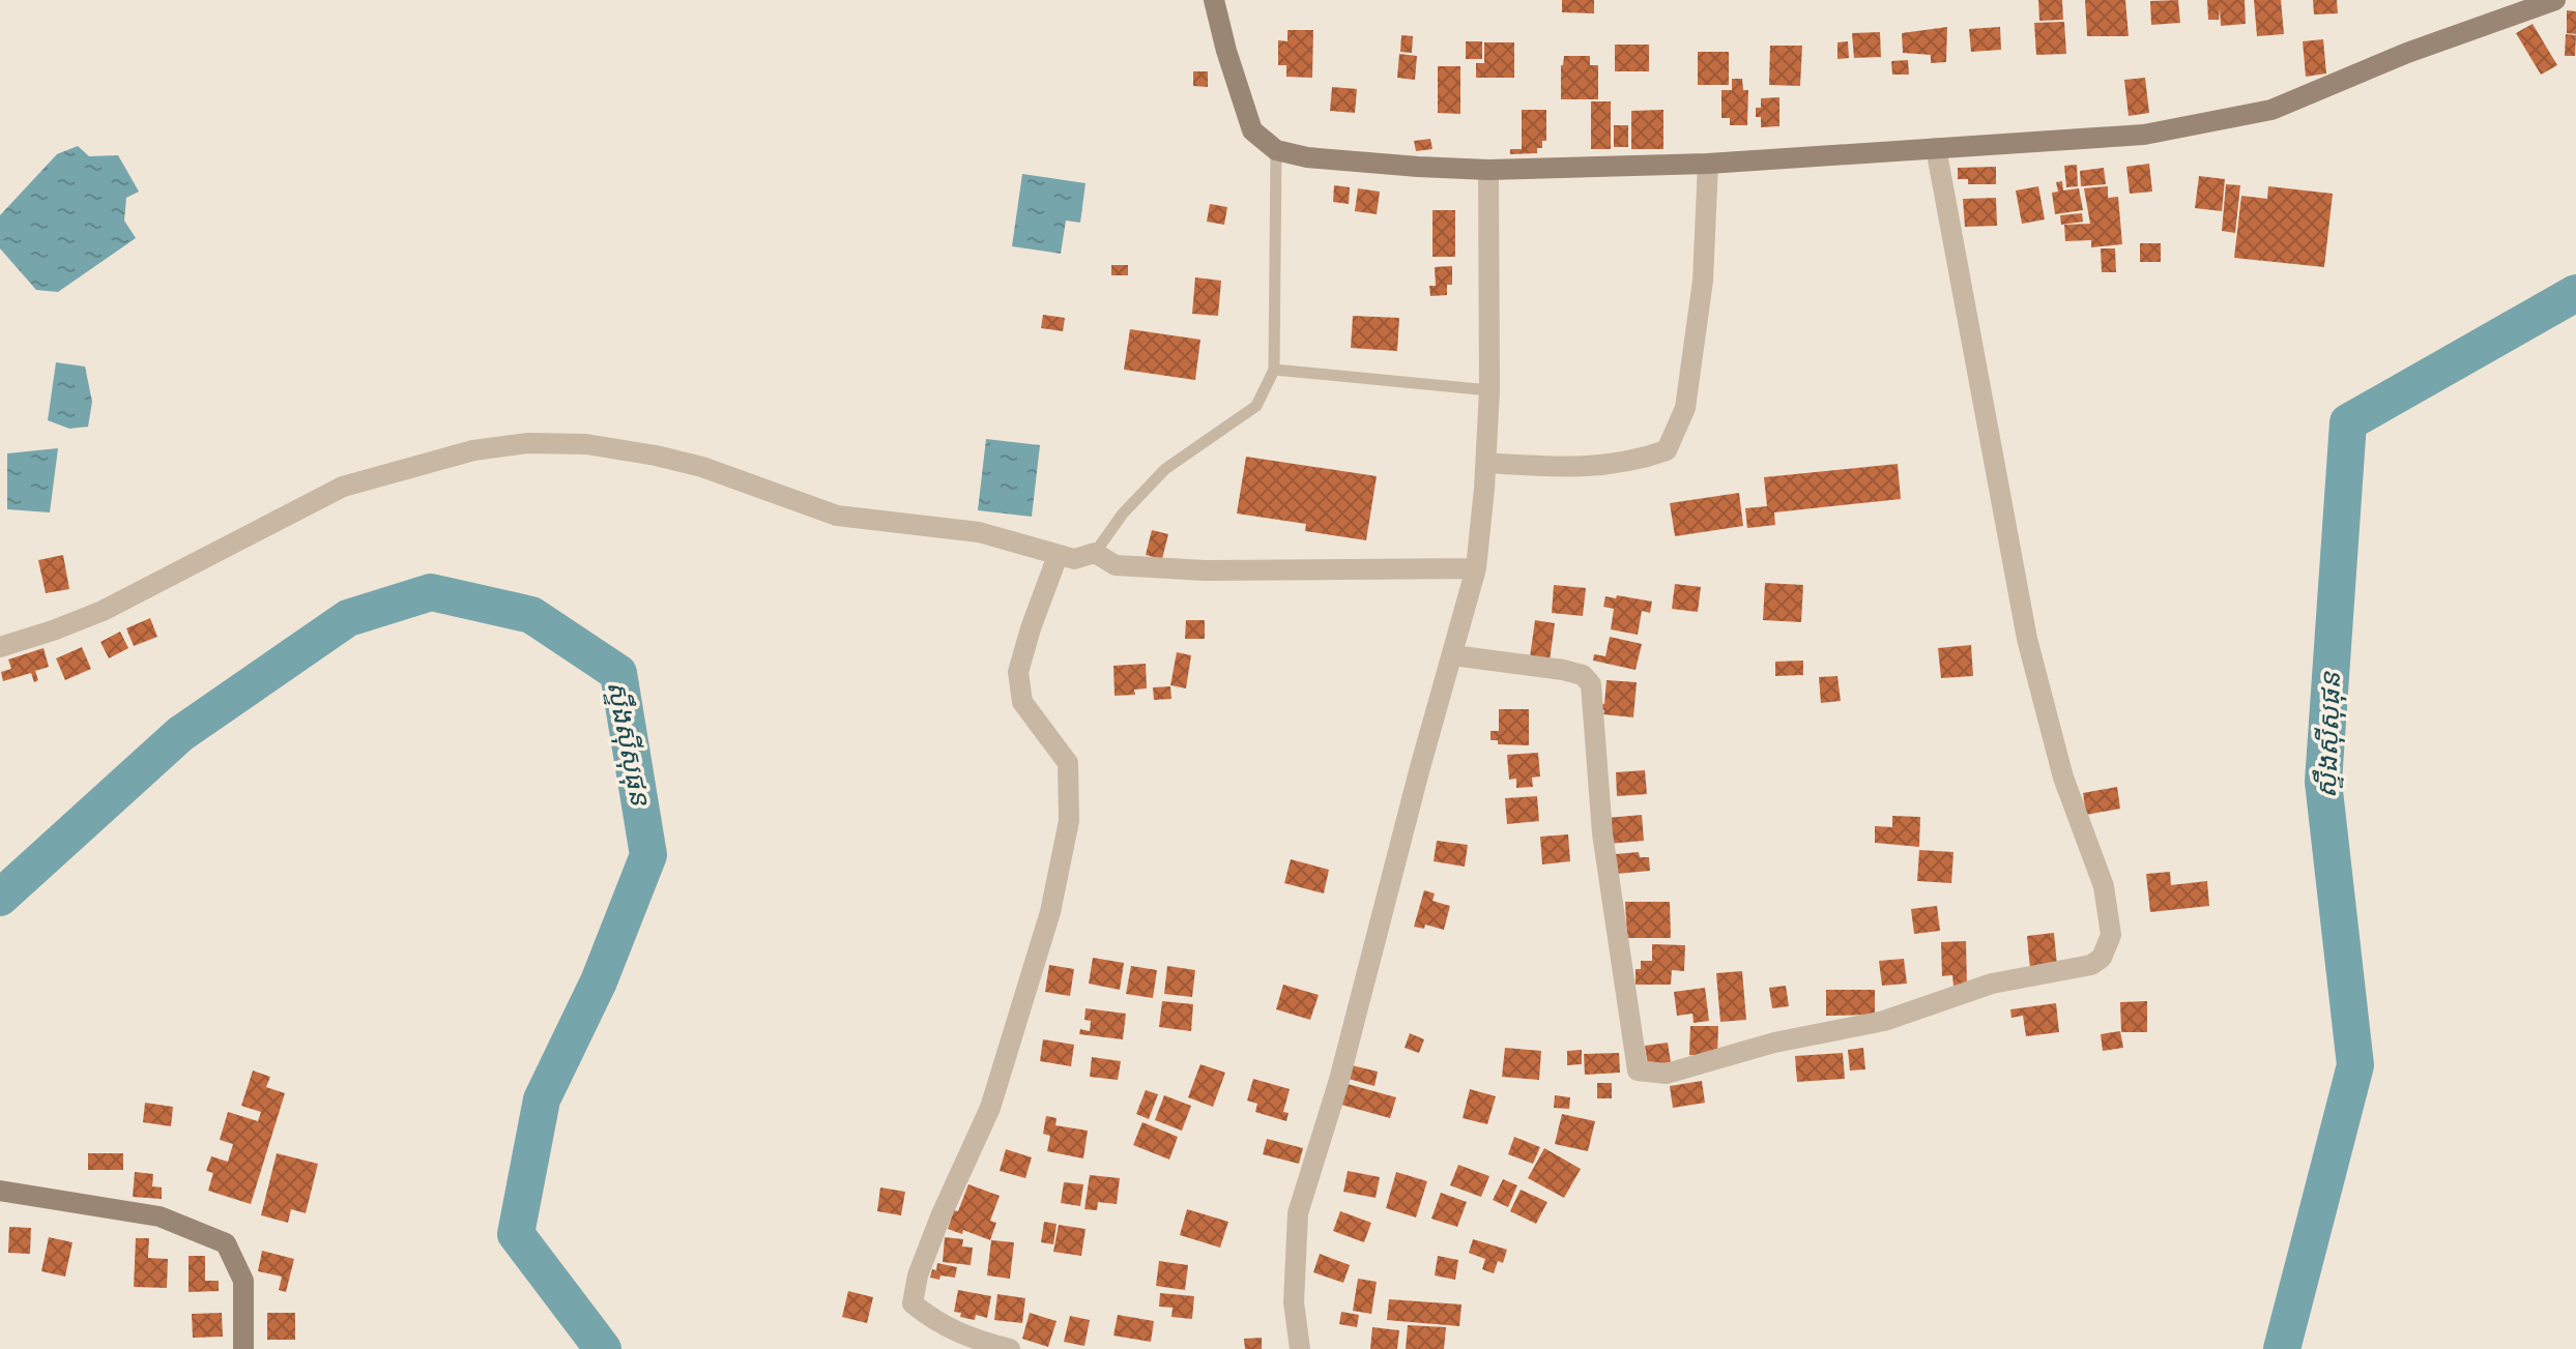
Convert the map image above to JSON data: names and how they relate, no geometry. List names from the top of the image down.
{
  "water": ["ស្ទឹងស៊ីសុផុន"]
}
